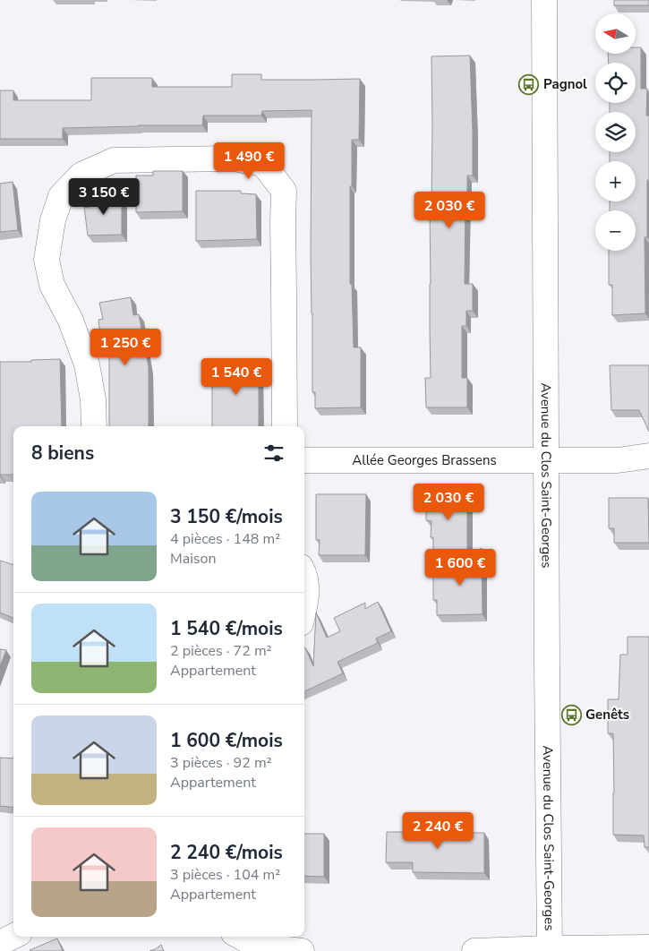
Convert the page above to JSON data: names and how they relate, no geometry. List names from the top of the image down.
{
  "streets": {
    "street": ["Allée Georges Brassens", "Avenue du Clos Saint-Georges"]
  },
  "crossings": [
    ["Allée Georges Brassens", "Avenue du Clos Saint-Georges"]
  ],
  "places": {
    "bus stop": ["Pagnol", "Genêts"]
  },
  "north": "left",
  "page": {
    "map_buttons": ["+", "−"],
    "price": [
      "1 490 €",
      "3 150 €",
      "2 030 €",
      "1 250 €",
      "1 540 €",
      "2 030 €",
      "1 600 €",
      "2 240 €"
    ],
    "heading": "8 biens",
    "list": [
      {
        "name": "3 150 €/mois",
        "note": "4 pièces · 148 m² · Maison"
      },
      {
        "name": "1 540 €/mois",
        "note": "2 pièces · 72 m² · Appartement"
      },
      {
        "name": "1 600 €/mois",
        "note": "3 pièces · 92 m² · Appartement"
      },
      {
        "name": "2 240 €/mois",
        "note": "3 pièces · 104 m² · Appartement"
      }
    ]
  }
}
